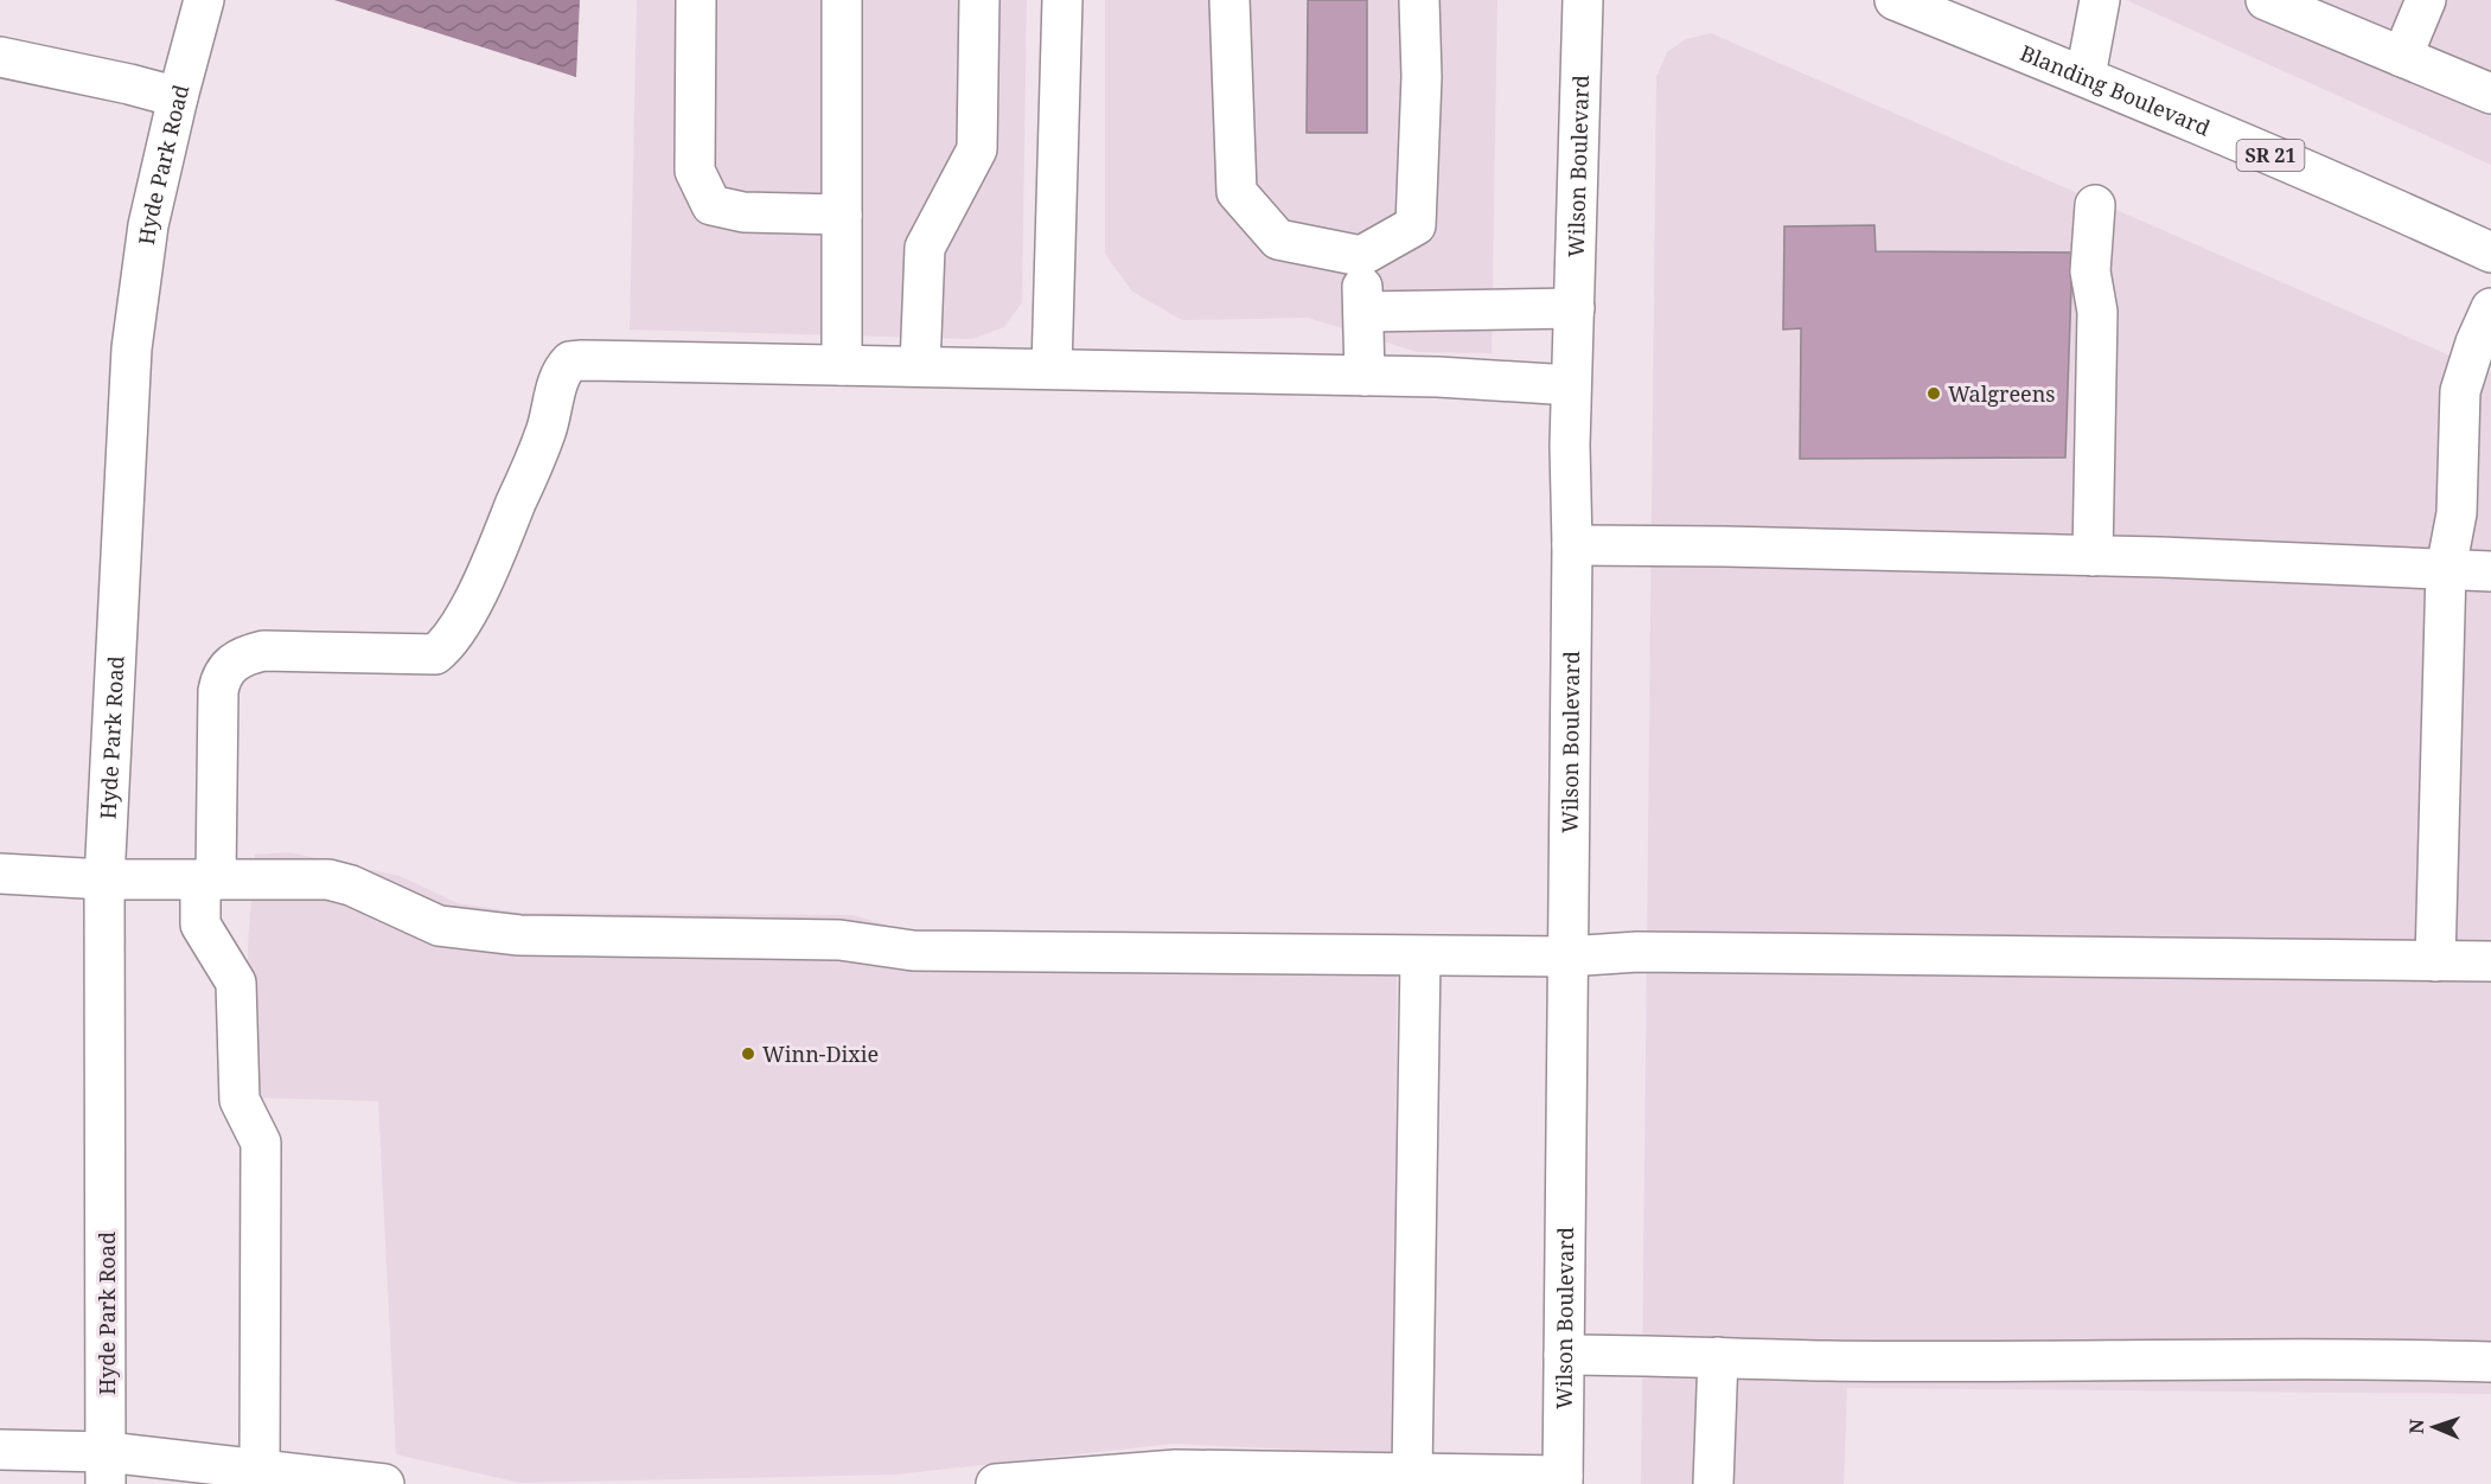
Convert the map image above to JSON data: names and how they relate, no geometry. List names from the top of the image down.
{
  "streets": {
    "main road": [
      "Blanding Boulevard",
      "SR 21",
      "Hyde Park Road",
      "Wilson Boulevard"
    ]
  },
  "places": ["Walgreens", "Winn-Dixie"],
  "north": "left"
}
